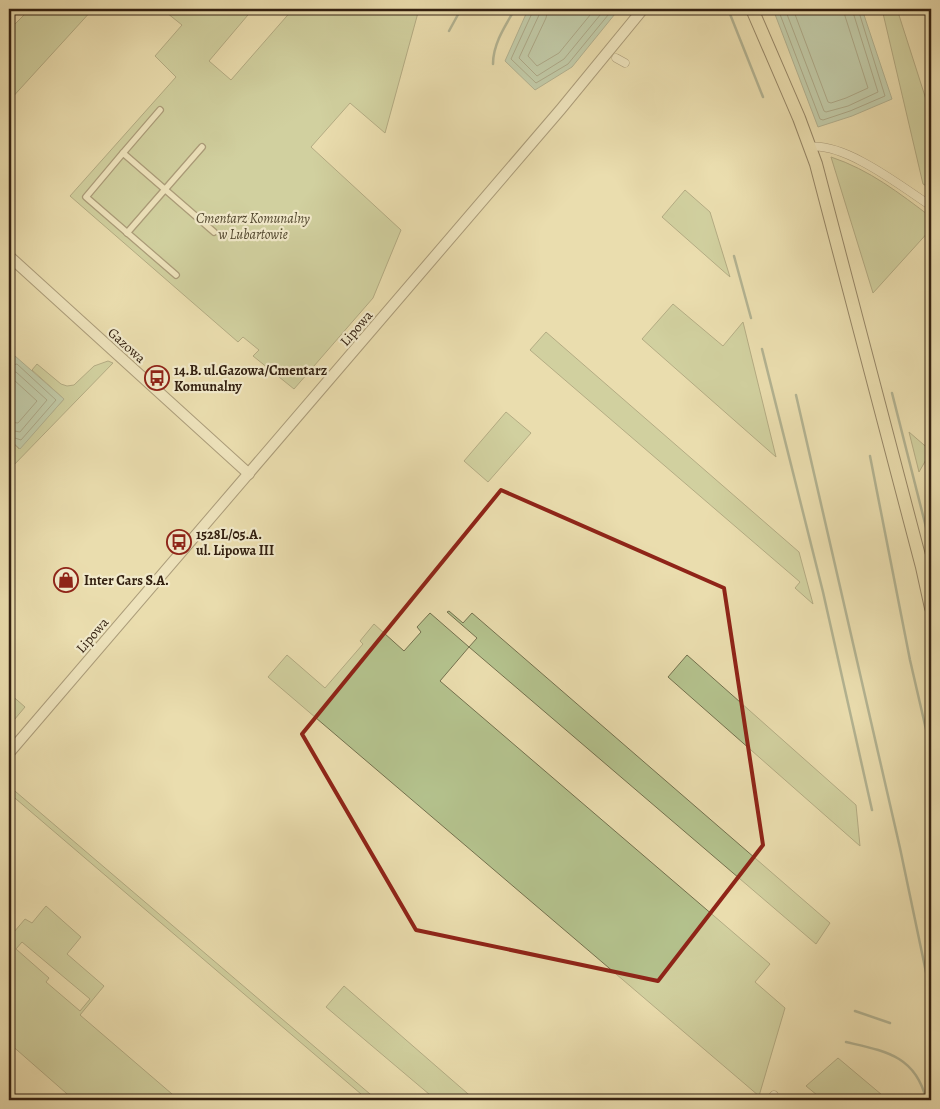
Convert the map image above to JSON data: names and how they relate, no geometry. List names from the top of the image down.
{
  "streets": {
    "street": ["Lipowa", "Gazowa"]
  },
  "crossings": [
    ["Lipowa", "Gazowa"]
  ],
  "parks": ["Cmentarz Komunalny w Lubartowie"],
  "places": {
    "bus stop": ["14.B. ul.Gazowa/Cmentarz Komunalny", "1528L/05.A. ul. Lipowa III"],
    "shop": ["Inter Cars S.A."]
  }
}
